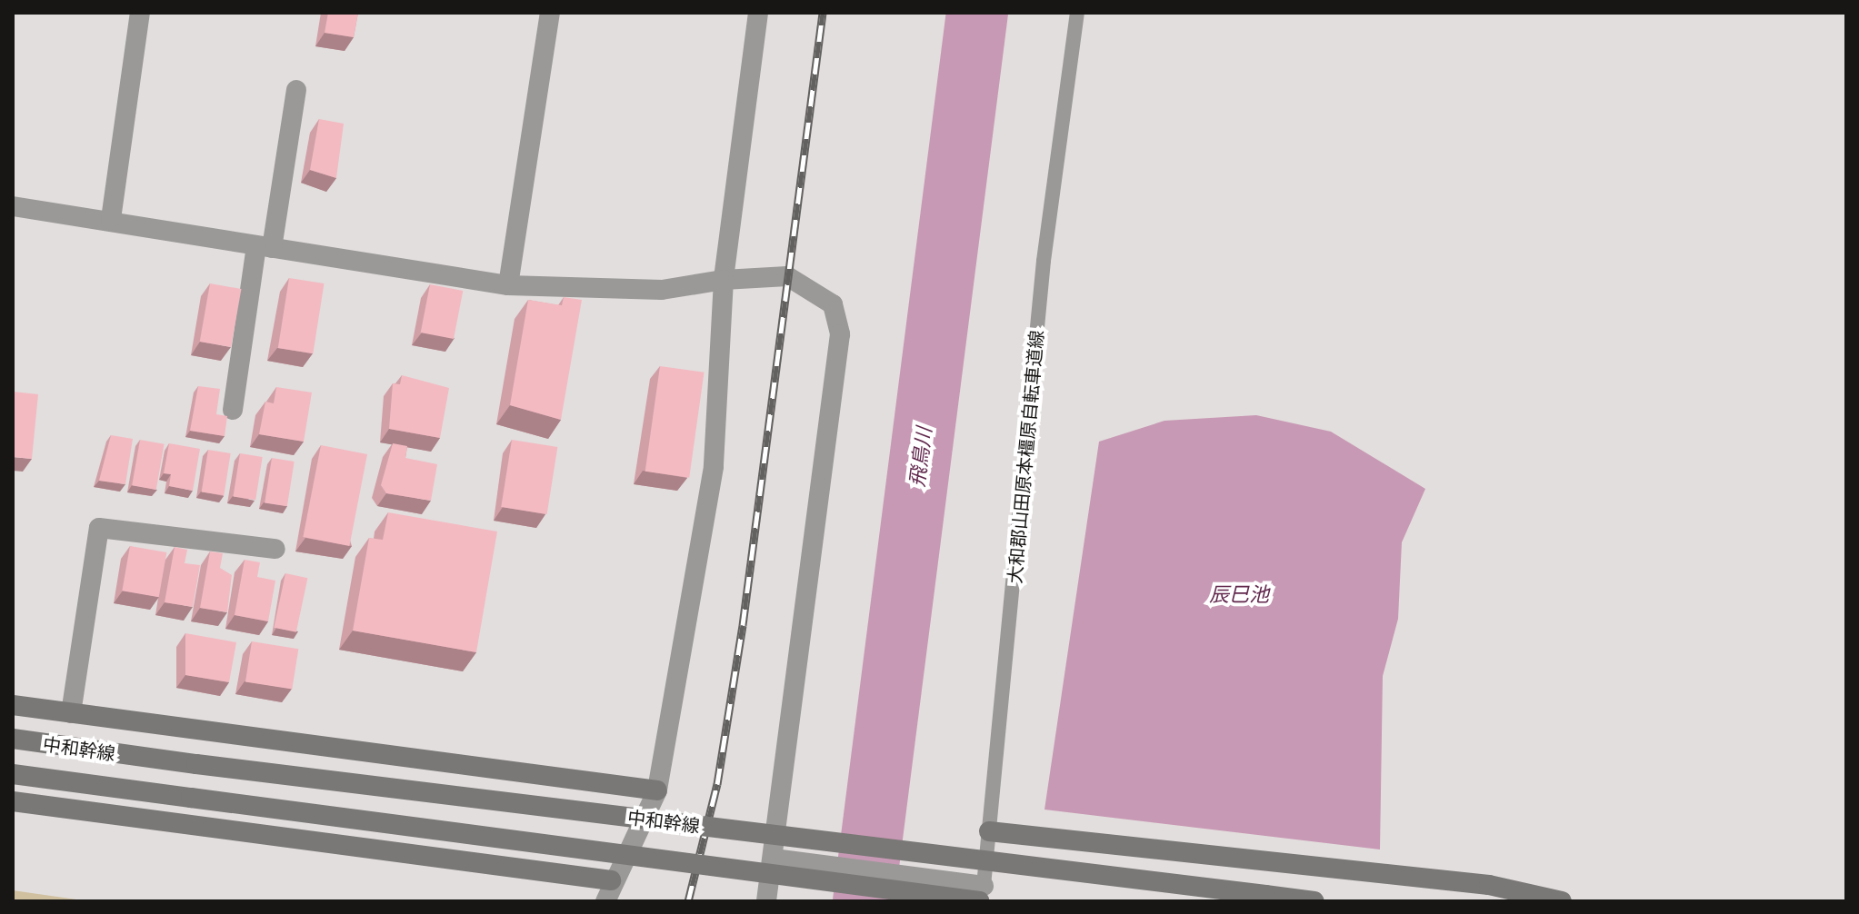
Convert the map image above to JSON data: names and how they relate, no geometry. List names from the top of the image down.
{
  "streets": {
    "main road": ["中和幹線"],
    "lane": ["大和郡山田原本橿原自転車道線"]
  },
  "crossings": [
    ["大和郡山田原本橿原自転車道線", "中和幹線"]
  ],
  "water": ["飛鳥川", "辰巳池"]
}
